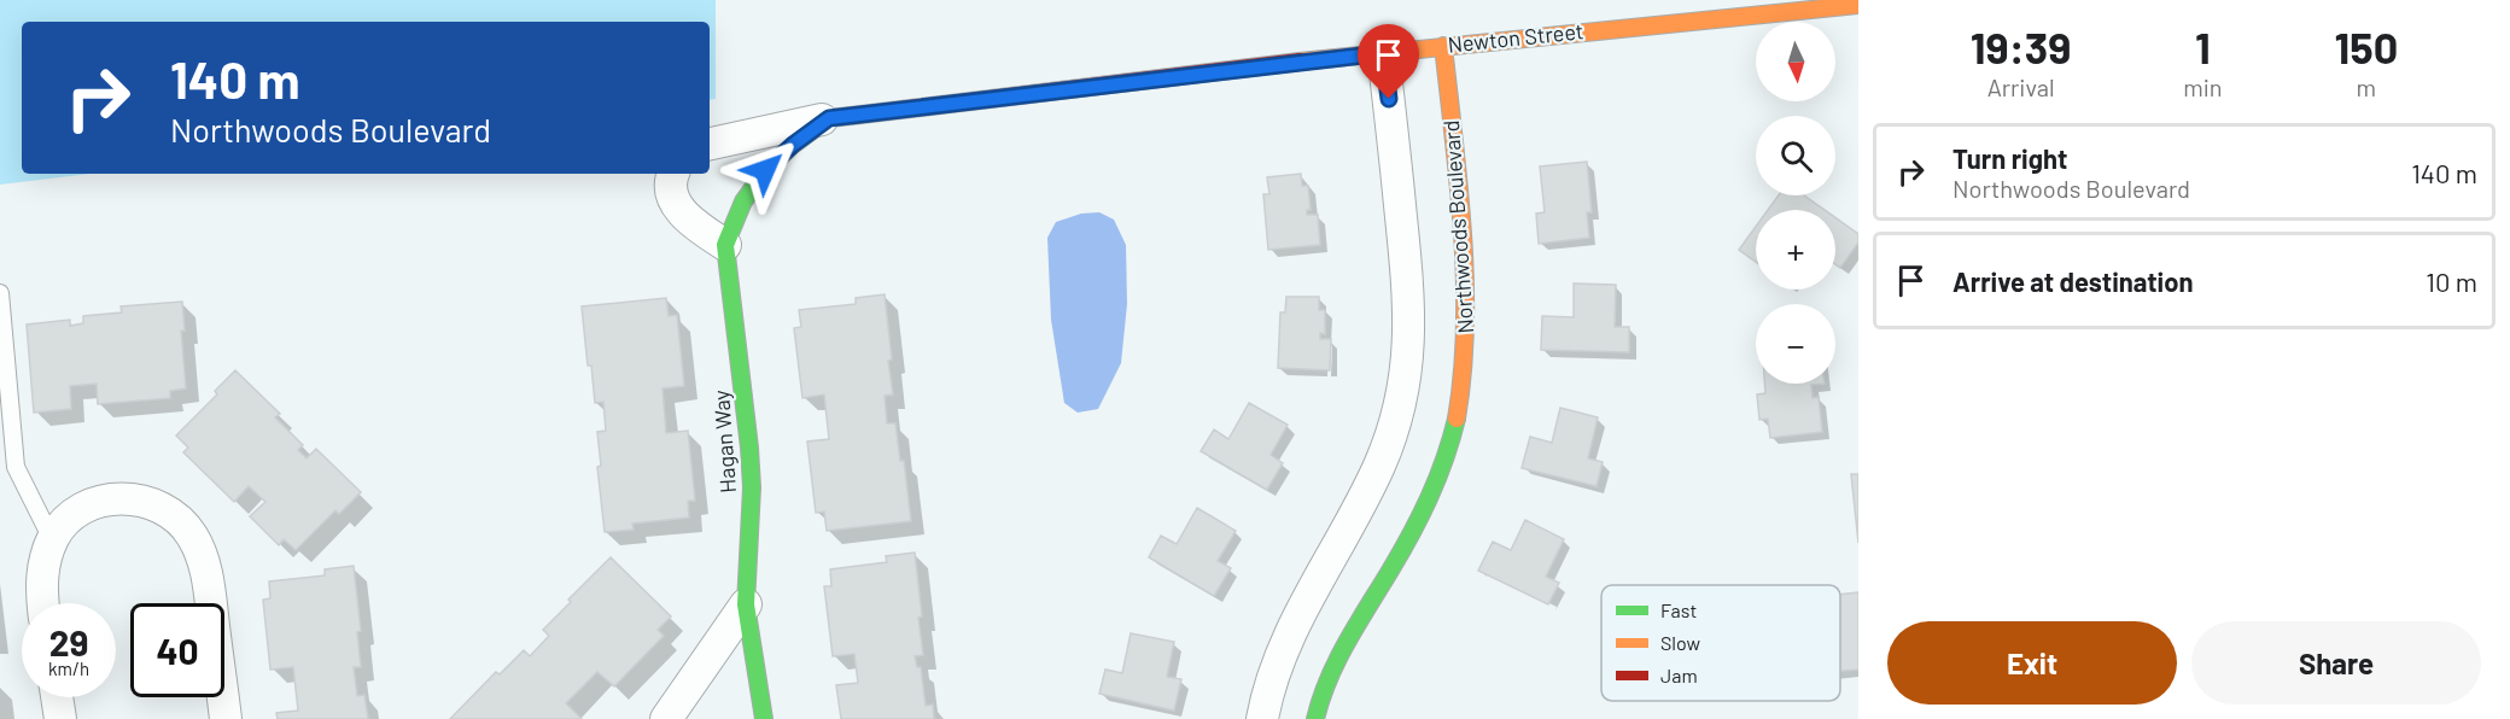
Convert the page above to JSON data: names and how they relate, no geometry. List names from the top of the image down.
{
  "streets": {
    "street": ["Newton Street", "Northwoods Boulevard", "Hagan Way"]
  },
  "crossings": [
    ["Newton Street", "Northwoods Boulevard"],
    ["Newton Street", "Hagan Way"]
  ],
  "legend": ["Fast", "Slow", "Jam"],
  "north": "bottom",
  "page": {
    "eta": [
      "19:39",
      "Arrival",
      "1",
      "min",
      "150",
      "m"
    ],
    "map_buttons": ["+", "−"],
    "turn": ["140 m", "Northwoods Boulevard"],
    "list": [
      {
        "name": "Turn right",
        "note": "Northwoods Boulevard",
        "value": "140 m"
      },
      {
        "name": "Arrive at destination",
        "value": "10 m"
      }
    ],
    "speed": "29 km/h",
    "limit": "40",
    "buttons": ["Exit", "Share"]
  }
}
